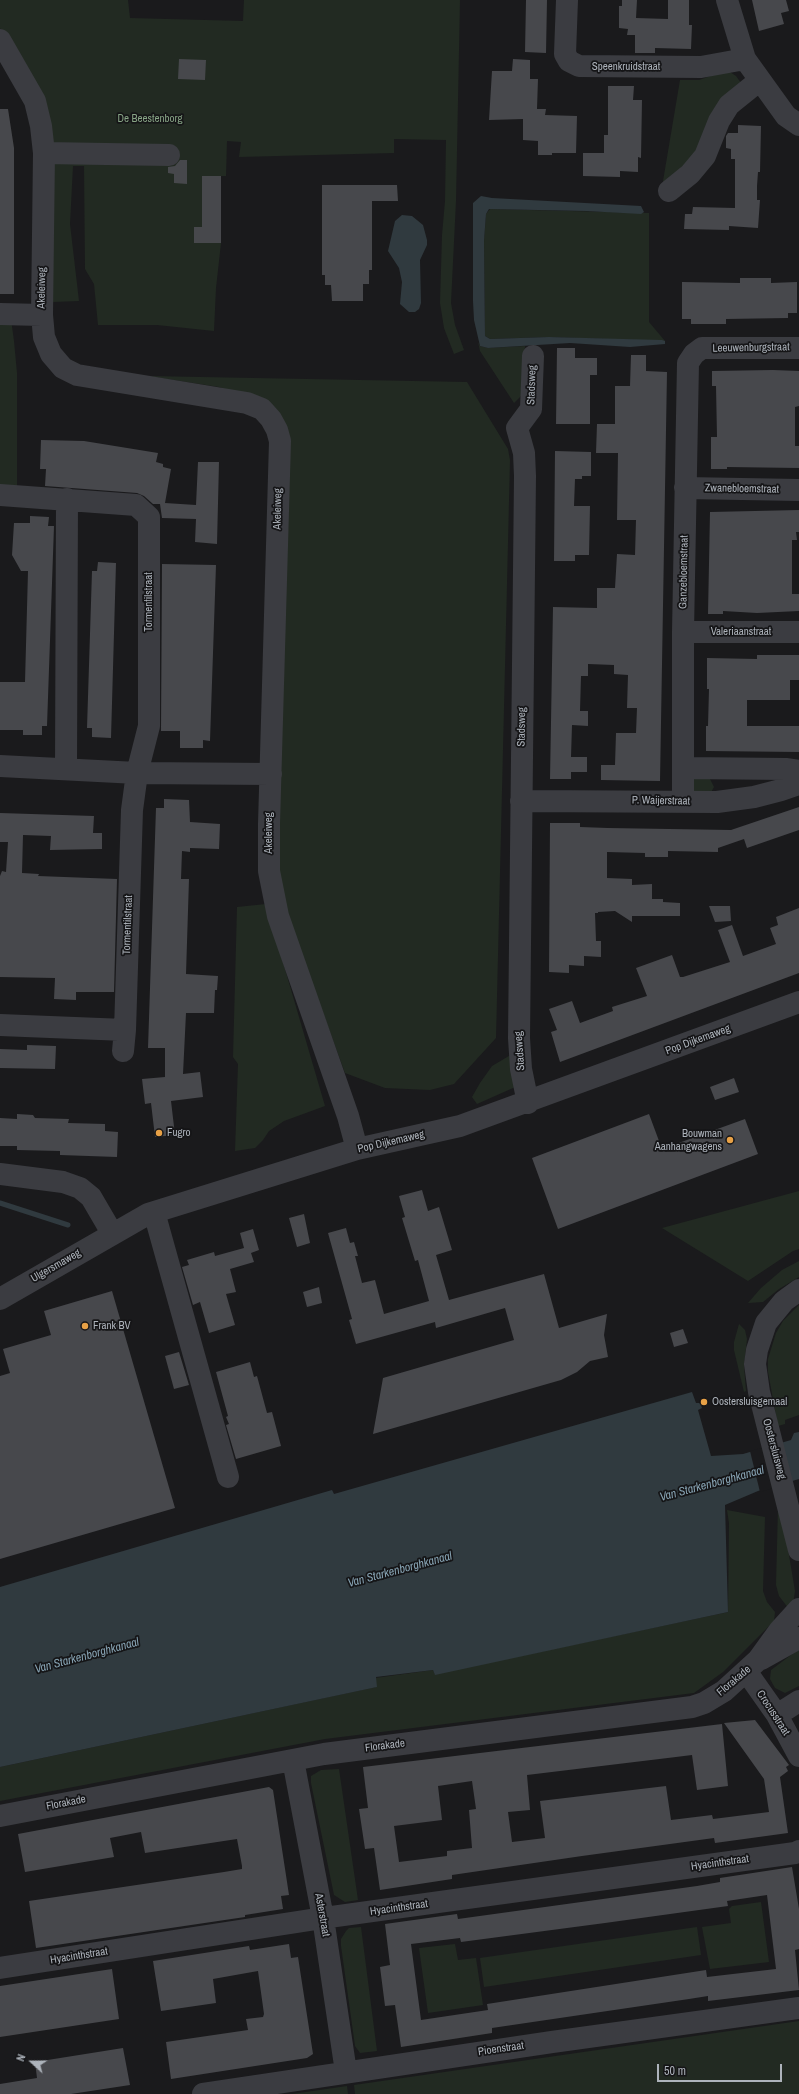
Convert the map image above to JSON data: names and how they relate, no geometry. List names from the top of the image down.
{
  "streets": {
    "street": [
      "Speenkruidstraat",
      "Akeleiweg",
      "Leeuwenburgstraat",
      "Stadsweg",
      "Zwanebloemstraat",
      "Ganzebloemstraat",
      "Tormentilstraat",
      "Valeriaanstraat",
      "P. Waijerstraat",
      "Pop Dijkemaweg",
      "Ulgersmaweg",
      "Oostersluisweg",
      "Florakade",
      "Crocusstraat",
      "Hyacinthstraat",
      "Asterstraat",
      "Pioenstraat"
    ]
  },
  "crossings": [
    ["Akeleiweg", "Pop Dijkemaweg"],
    ["Leeuwenburgstraat", "Ganzebloemstraat"],
    ["Stadsweg", "P. Waijerstraat"],
    ["Stadsweg", "Pop Dijkemaweg"],
    ["Zwanebloemstraat", "Ganzebloemstraat"],
    ["Ganzebloemstraat", "Valeriaanstraat"],
    ["Ganzebloemstraat", "P. Waijerstraat"],
    ["Pop Dijkemaweg", "Ulgersmaweg"],
    ["Florakade", "Crocusstraat"],
    ["Florakade", "Asterstraat"],
    ["Hyacinthstraat", "Asterstraat"],
    ["Asterstraat", "Pioenstraat"]
  ],
  "water": ["Van Starkenborghkanaal"],
  "parks": ["De Beestenborg"],
  "places": [
    "Fugro",
    "Bouwman Aanhangwagens",
    "Frank BV",
    "Oostersluisgemaal"
  ],
  "scale_bar": "50 m",
  "north": "left"
}
